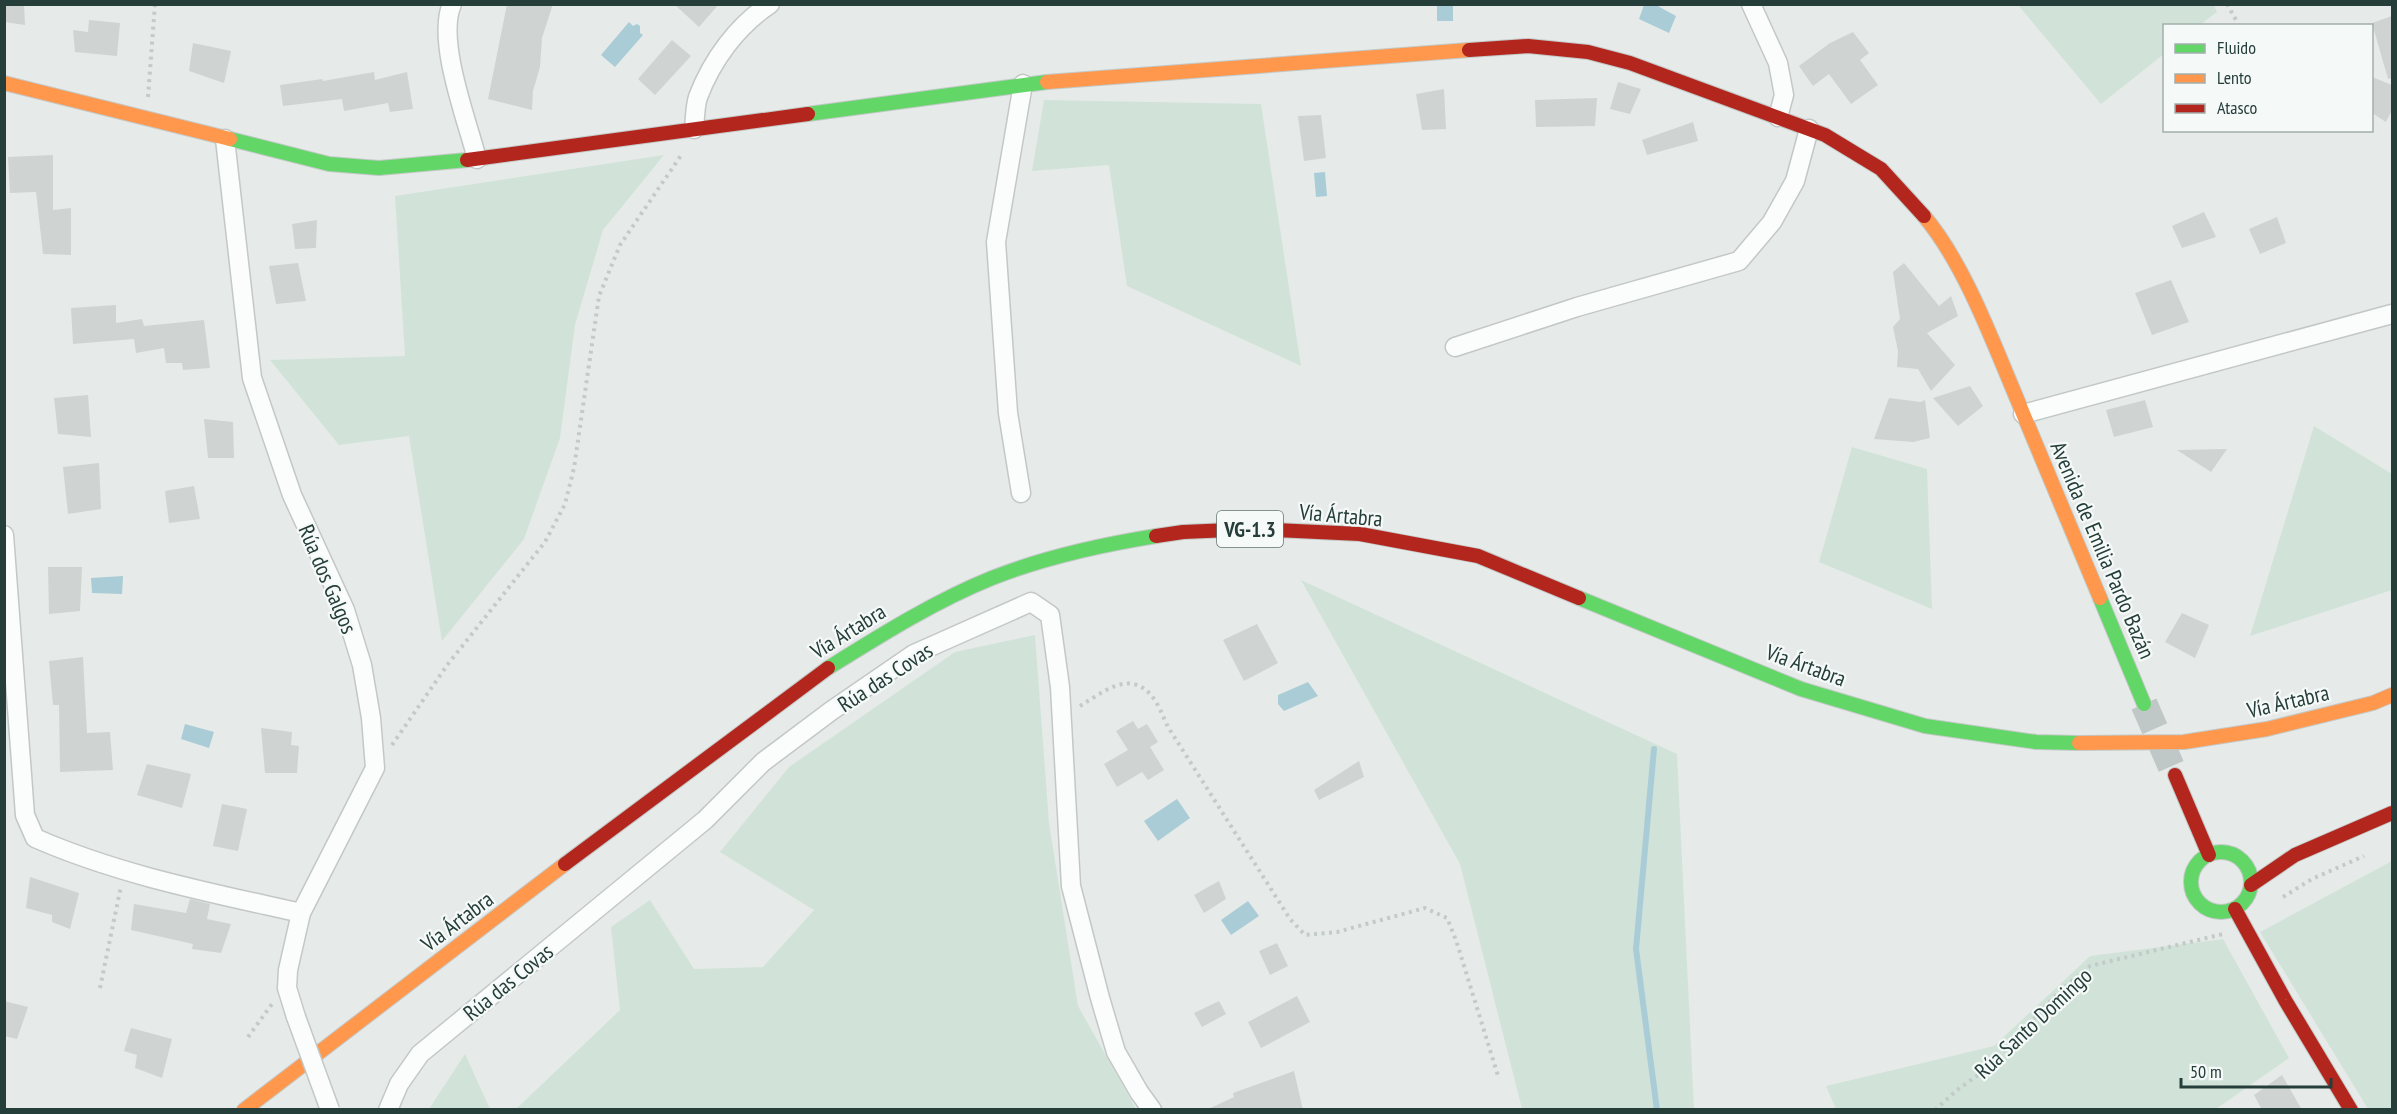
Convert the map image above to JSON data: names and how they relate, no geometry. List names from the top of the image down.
{
  "streets": {
    "main road": ["Vía Ártabra", "VG-1.3", "Avenida de Emilia Pardo Bazán"],
    "street": ["Rúa dos Galgos", "Rúa das Covas"],
    "path": ["Rúa Santo Domingo"]
  },
  "crossings": [
    ["Avenida de Emilia Pardo Bazán", "Rúa dos Galgos"]
  ],
  "legend": ["Fluido", "Lento", "Atasco"],
  "scale_bar": "50 m"
}
